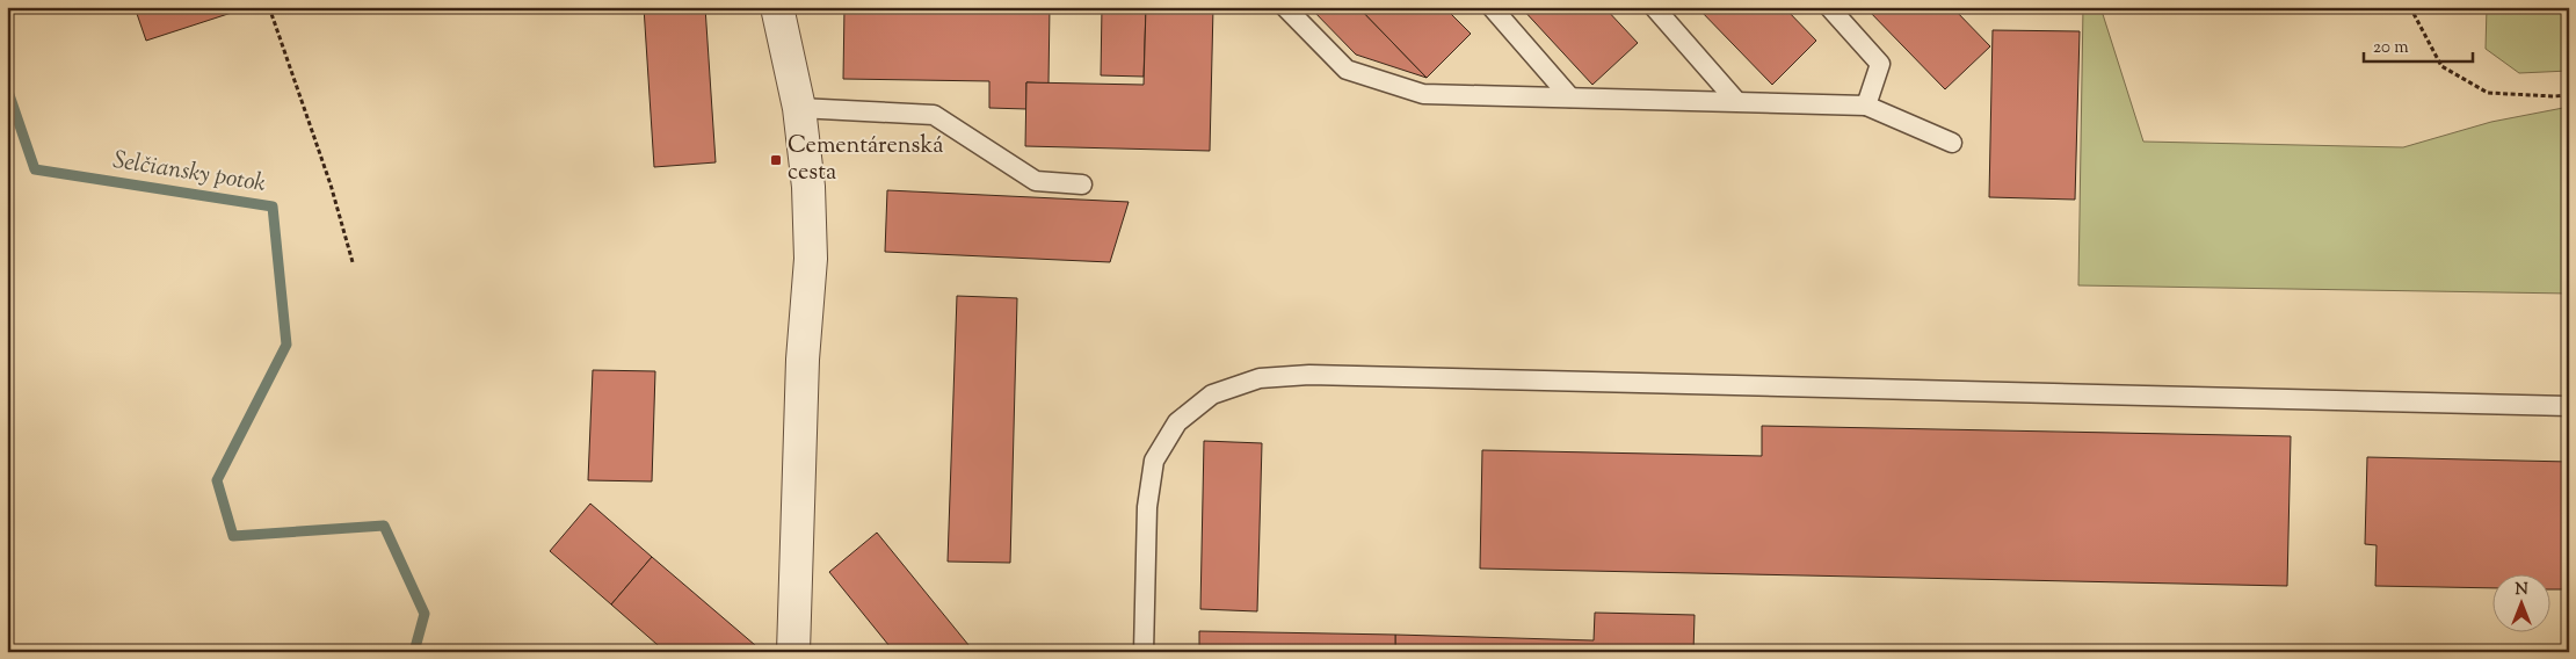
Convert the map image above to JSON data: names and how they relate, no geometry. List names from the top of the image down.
{
  "water": ["Selčiansky potok"],
  "places": {
    "transit": ["Cementárenská cesta"]
  },
  "scale_bar": "20 m",
  "north": "top"
}
